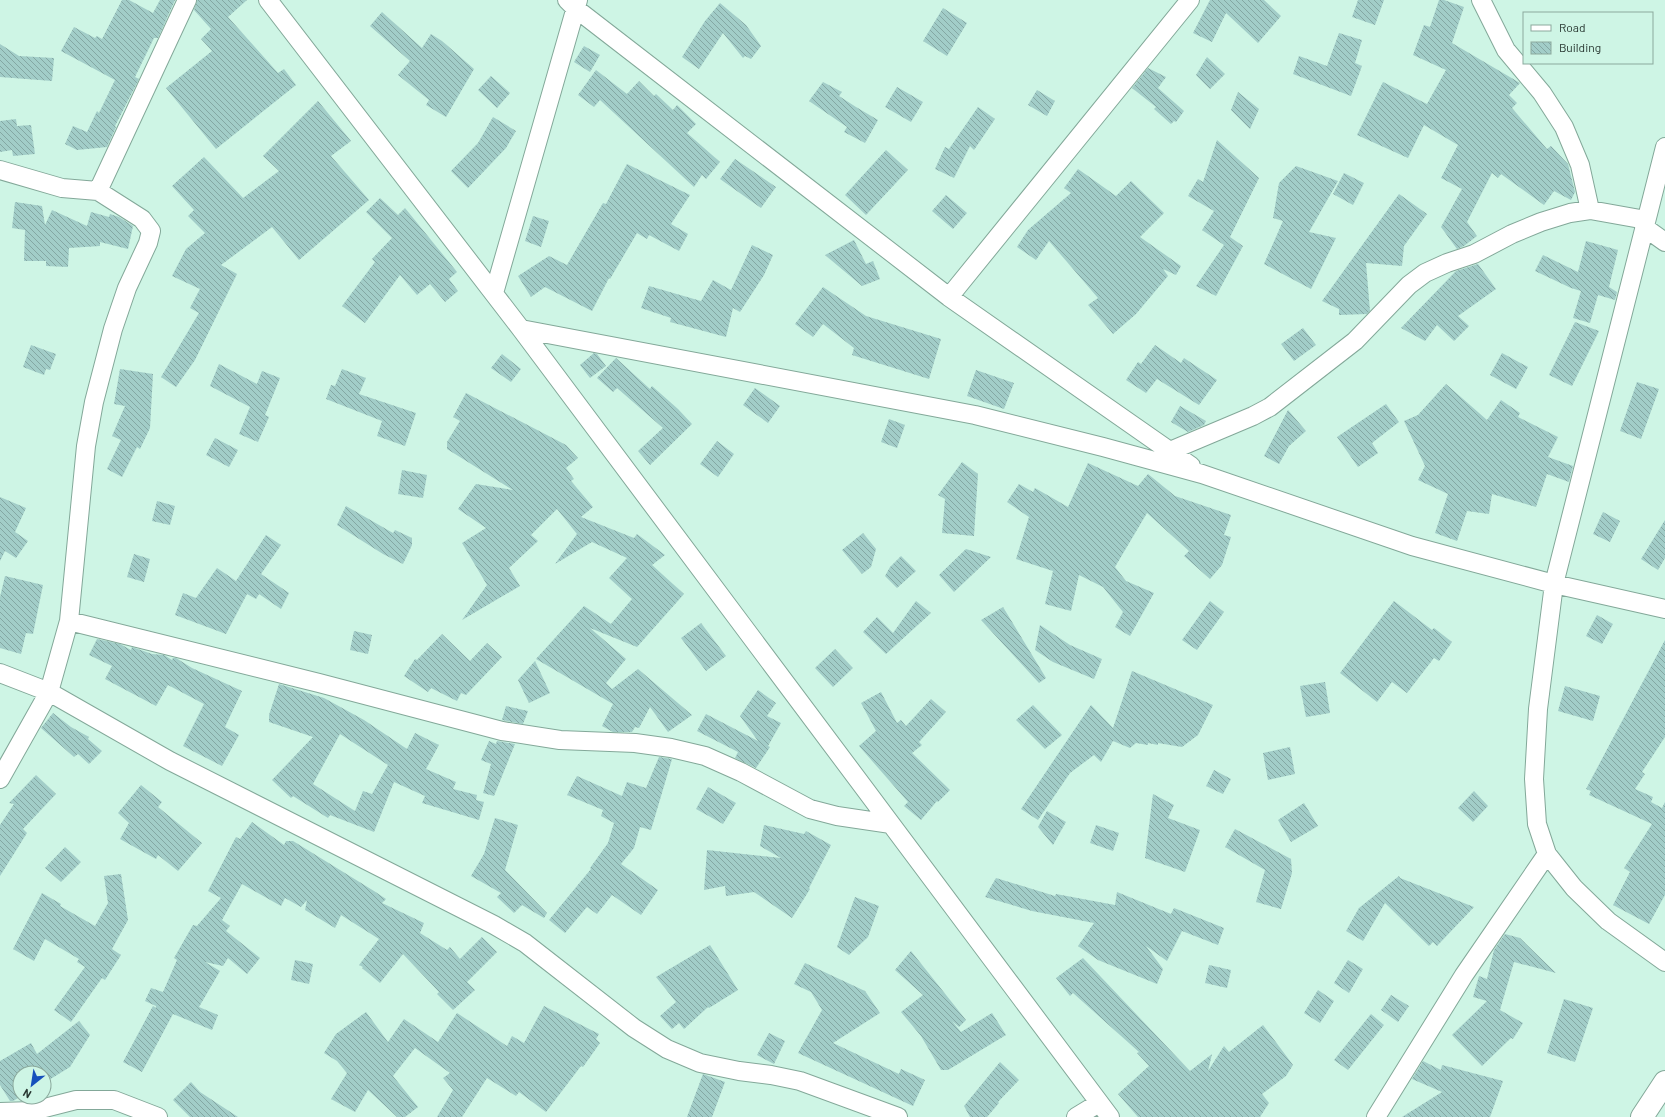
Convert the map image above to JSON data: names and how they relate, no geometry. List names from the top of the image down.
{
  "legend": ["Road", "Building"],
  "north": "bottom left"
}
